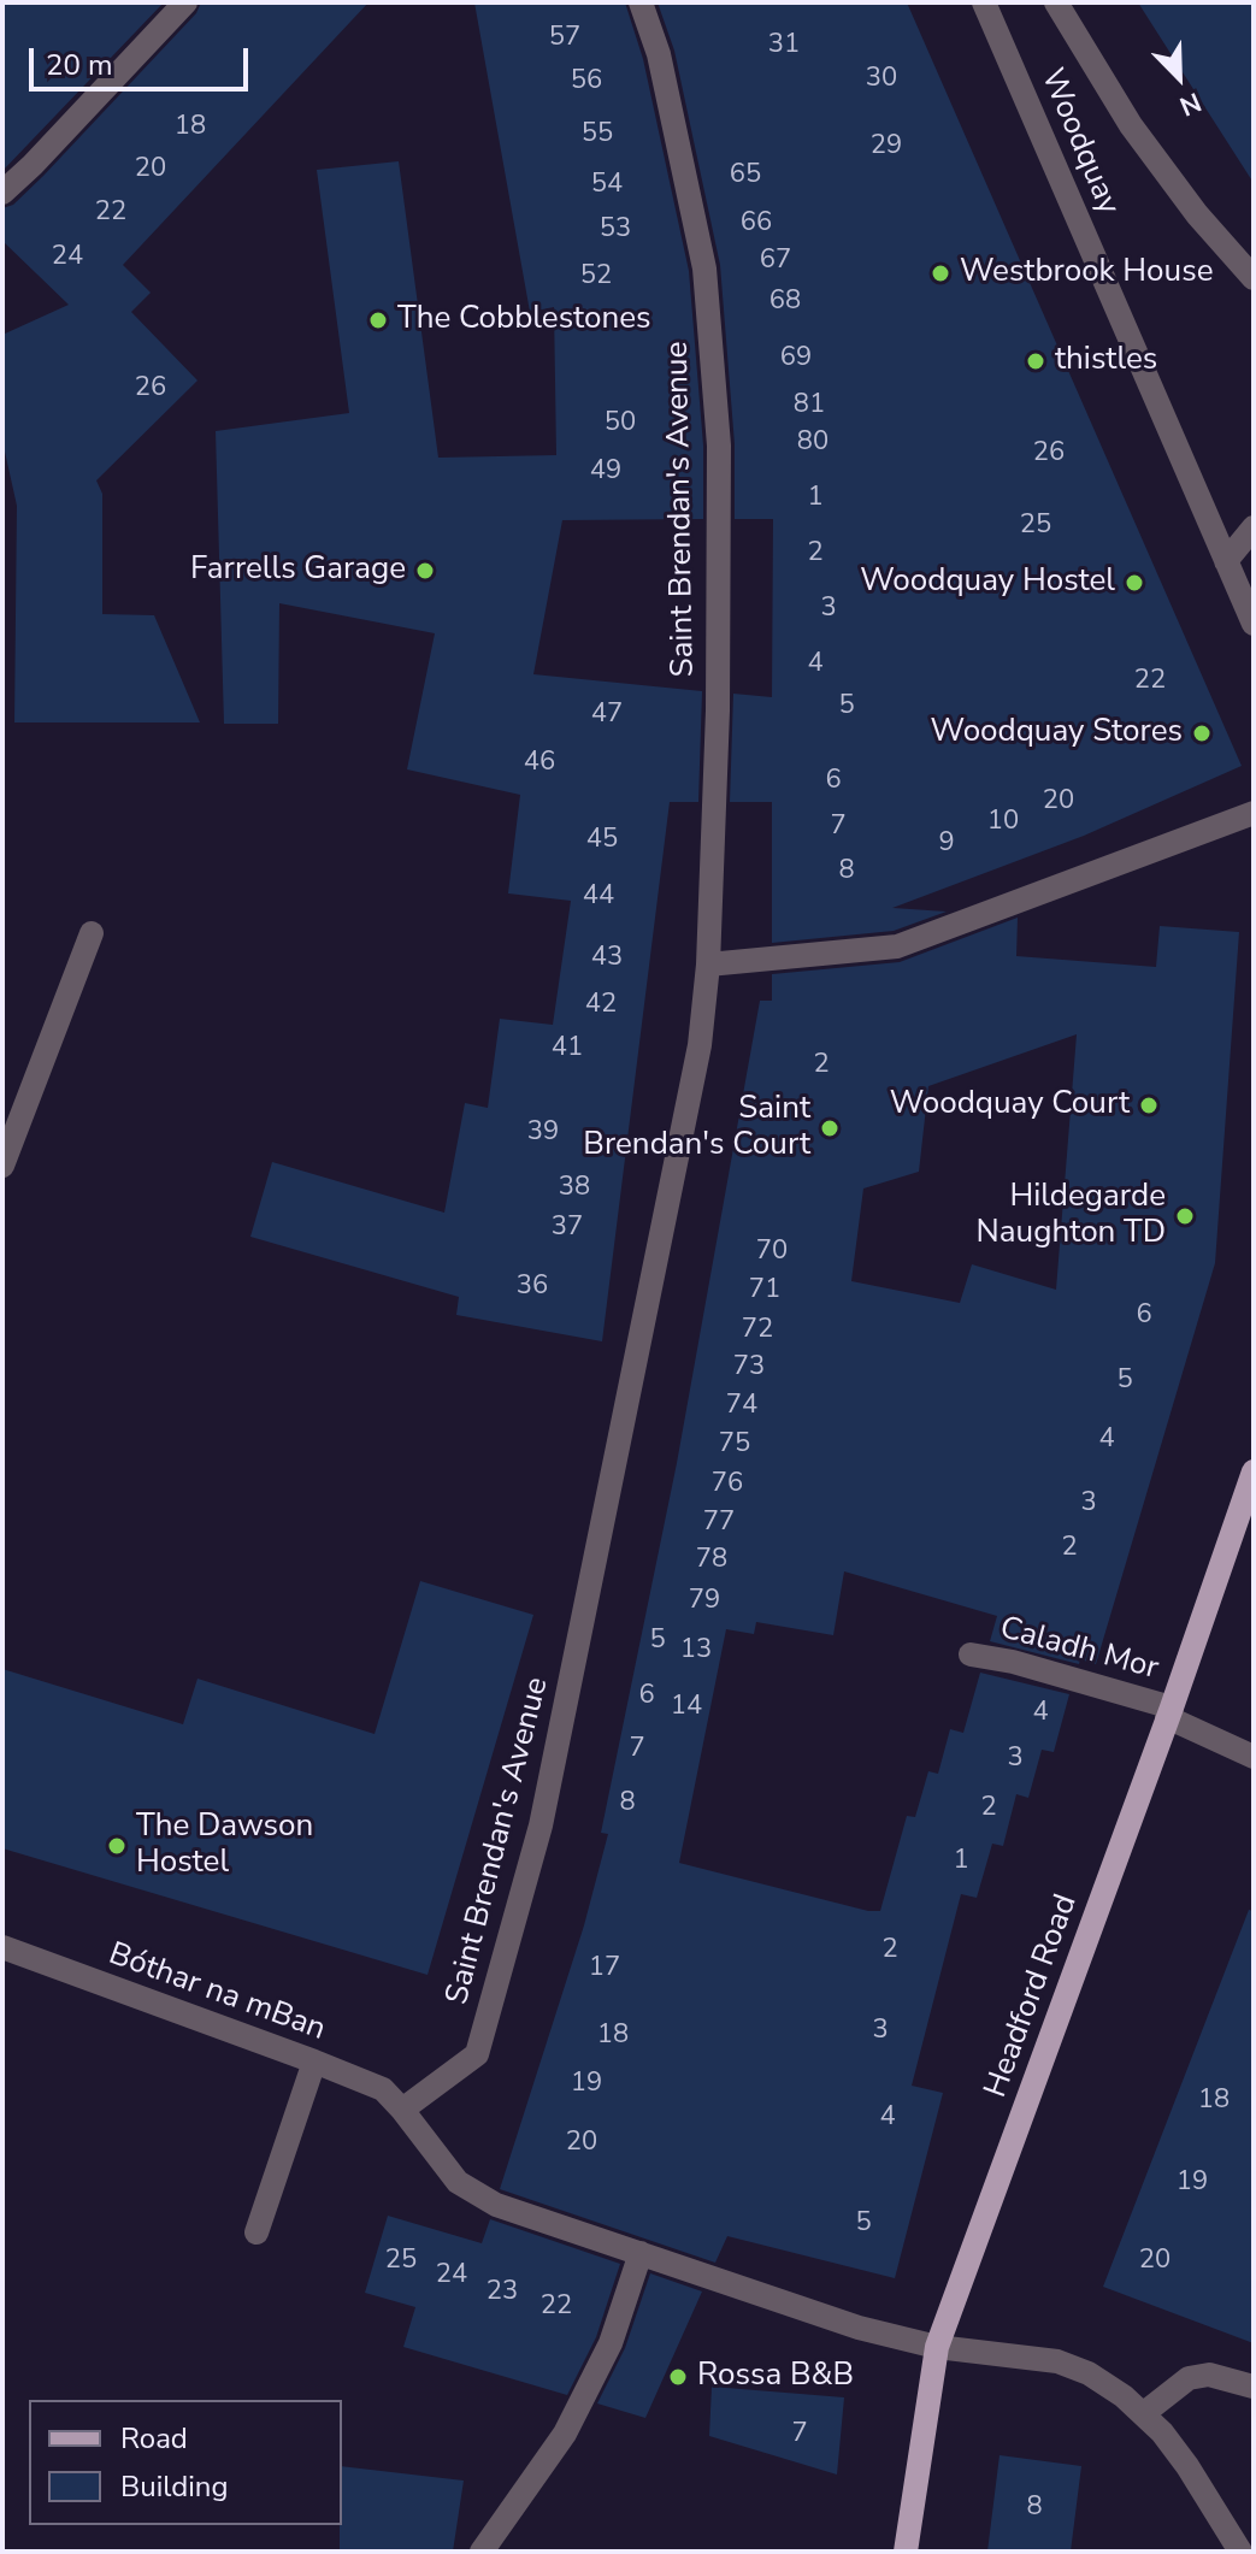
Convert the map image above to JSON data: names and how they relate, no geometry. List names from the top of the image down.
{
  "streets": {
    "main road": ["Headford Road"],
    "street": [
      "Woodquay",
      "Saint Brendan's Avenue",
      "Caladh Mor",
      "Bóthar na mBan"
    ]
  },
  "crossings": [
    ["Saint Brendan's Avenue", "Bóthar na mBan"],
    ["Caladh Mor", "Headford Road"]
  ],
  "places": [
    "Westbrook House",
    "The Cobblestones",
    "thistles",
    "Farrells Garage",
    "Woodquay Hostel",
    "Woodquay Stores",
    "Woodquay Court",
    "Saint Brendan's Court",
    "Hildegarde Naughton TD",
    "The Dawson Hostel",
    "Rossa B&B"
  ],
  "house_numbers": [
    "57",
    "31",
    "30",
    "56",
    "18",
    "55",
    "29",
    "20",
    "65",
    "54",
    "22",
    "66",
    "53",
    "24",
    "67",
    "52",
    "68",
    "69",
    "26",
    "81",
    "50",
    "80",
    "26",
    "49",
    "1",
    "25",
    "2",
    "3",
    "4",
    "22",
    "5",
    "47",
    "46",
    "6",
    "20",
    "10",
    "7",
    "45",
    "9",
    "8",
    "44",
    "43",
    "42",
    "41",
    "2",
    "39",
    "38",
    "37",
    "70",
    "36",
    "71",
    "6",
    "72",
    "73",
    "5",
    "74",
    "4",
    "75",
    "76",
    "3",
    "77",
    "2",
    "78",
    "79",
    "5",
    "13",
    "6",
    "14",
    "4",
    "7",
    "3",
    "8",
    "2",
    "1",
    "2",
    "17",
    "3",
    "18",
    "19",
    "18",
    "4",
    "20",
    "19",
    "5",
    "25",
    "20",
    "24",
    "23",
    "22",
    "7",
    "8"
  ],
  "legend": ["Road", "Building"],
  "scale_bar": "20 m",
  "north": "bottom right"
}
